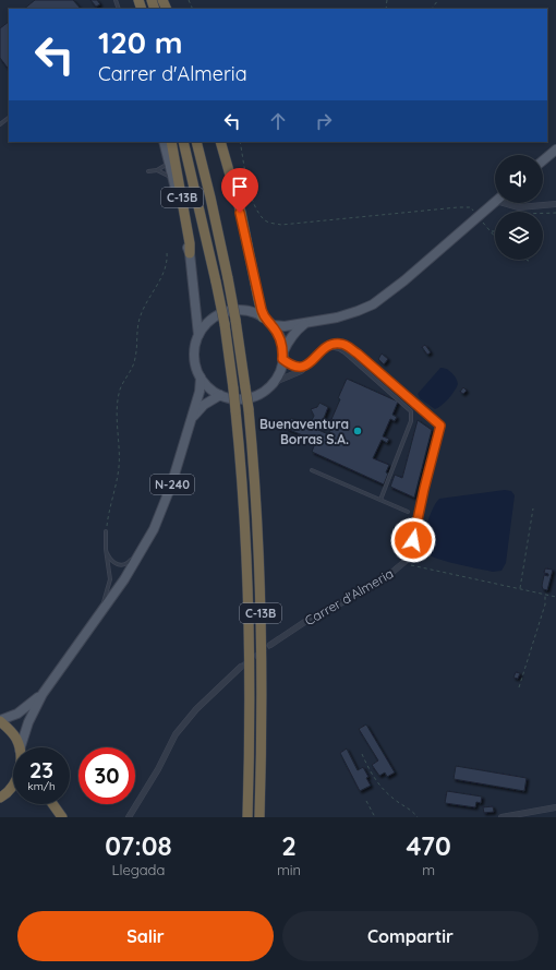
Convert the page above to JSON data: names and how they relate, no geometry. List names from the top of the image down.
{
  "streets": {
    "highway": ["C-13B", "N-240"],
    "street": ["Carrer d'Almeria"]
  },
  "places": ["Buenaventura Borras S.A."],
  "page": {
    "turn": ["120 m", "Carrer d'Almeria"],
    "speed": "23 km/h",
    "limit": "30",
    "eta": [
      "07:08",
      "Llegada",
      "2",
      "min",
      "470",
      "m"
    ],
    "buttons": ["Salir", "Compartir"]
  }
}
